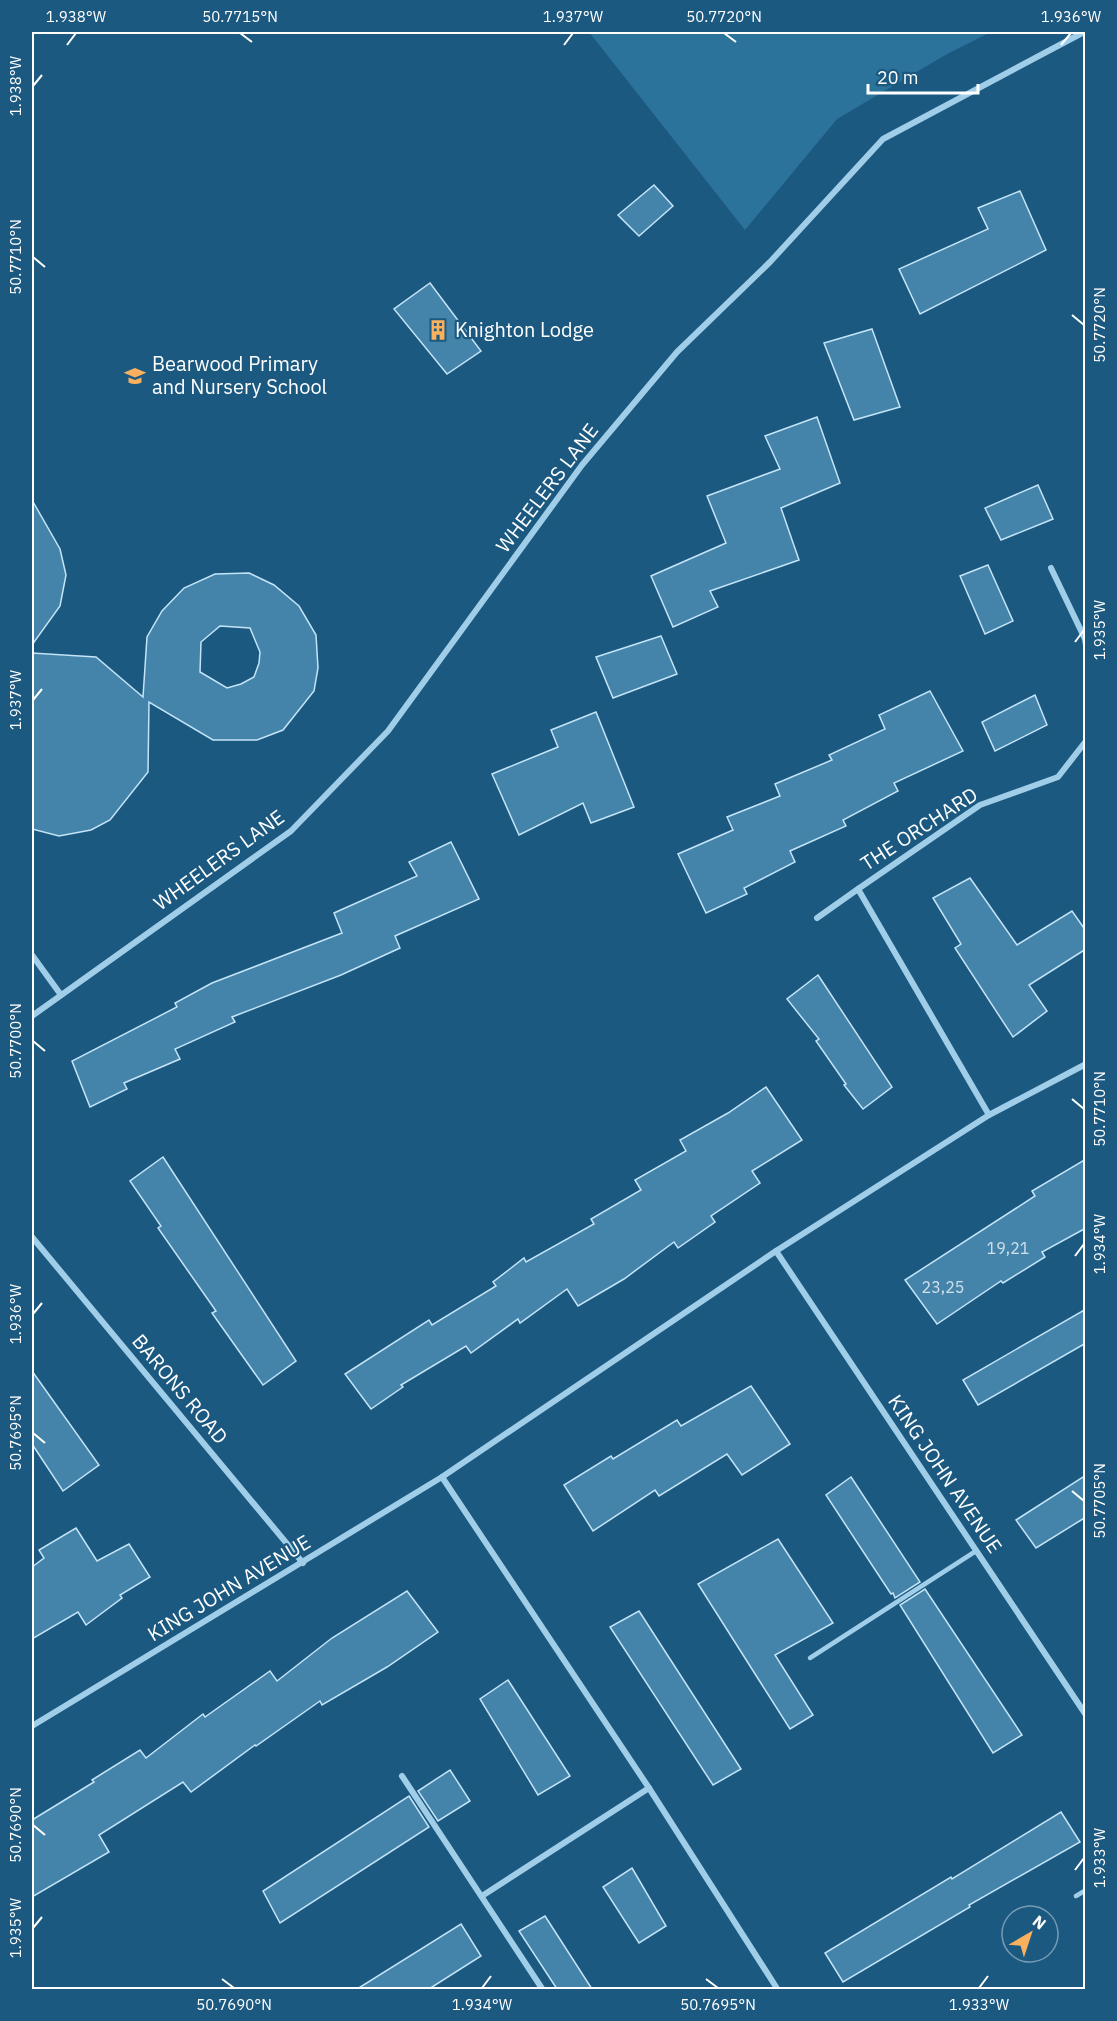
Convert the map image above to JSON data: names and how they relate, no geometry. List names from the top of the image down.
{
  "streets": {
    "street": [
      "WHEELERS LANE",
      "THE ORCHARD",
      "BARONS ROAD",
      "KING JOHN AVENUE"
    ]
  },
  "crossings": [
    ["THE ORCHARD", "KING JOHN AVENUE"],
    ["BARONS ROAD", "KING JOHN AVENUE"]
  ],
  "places": {
    "building": ["Knighton Lodge"],
    "school or university": ["Bearwood Primary and Nursery School"]
  },
  "house_numbers": ["19,21", "23,25"],
  "scale_bar": "20 m",
  "north": "top right",
  "coordinates": [
    "1.938°W",
    "50.7715°N",
    "1.937°W",
    "50.7720°N",
    "1.936°W",
    "50.7710°N",
    "1.935°W",
    "50.7700°N",
    "1.934°W",
    "50.7695°N",
    "50.7705°N",
    "50.7690°N",
    "1.933°W"
  ]
}
